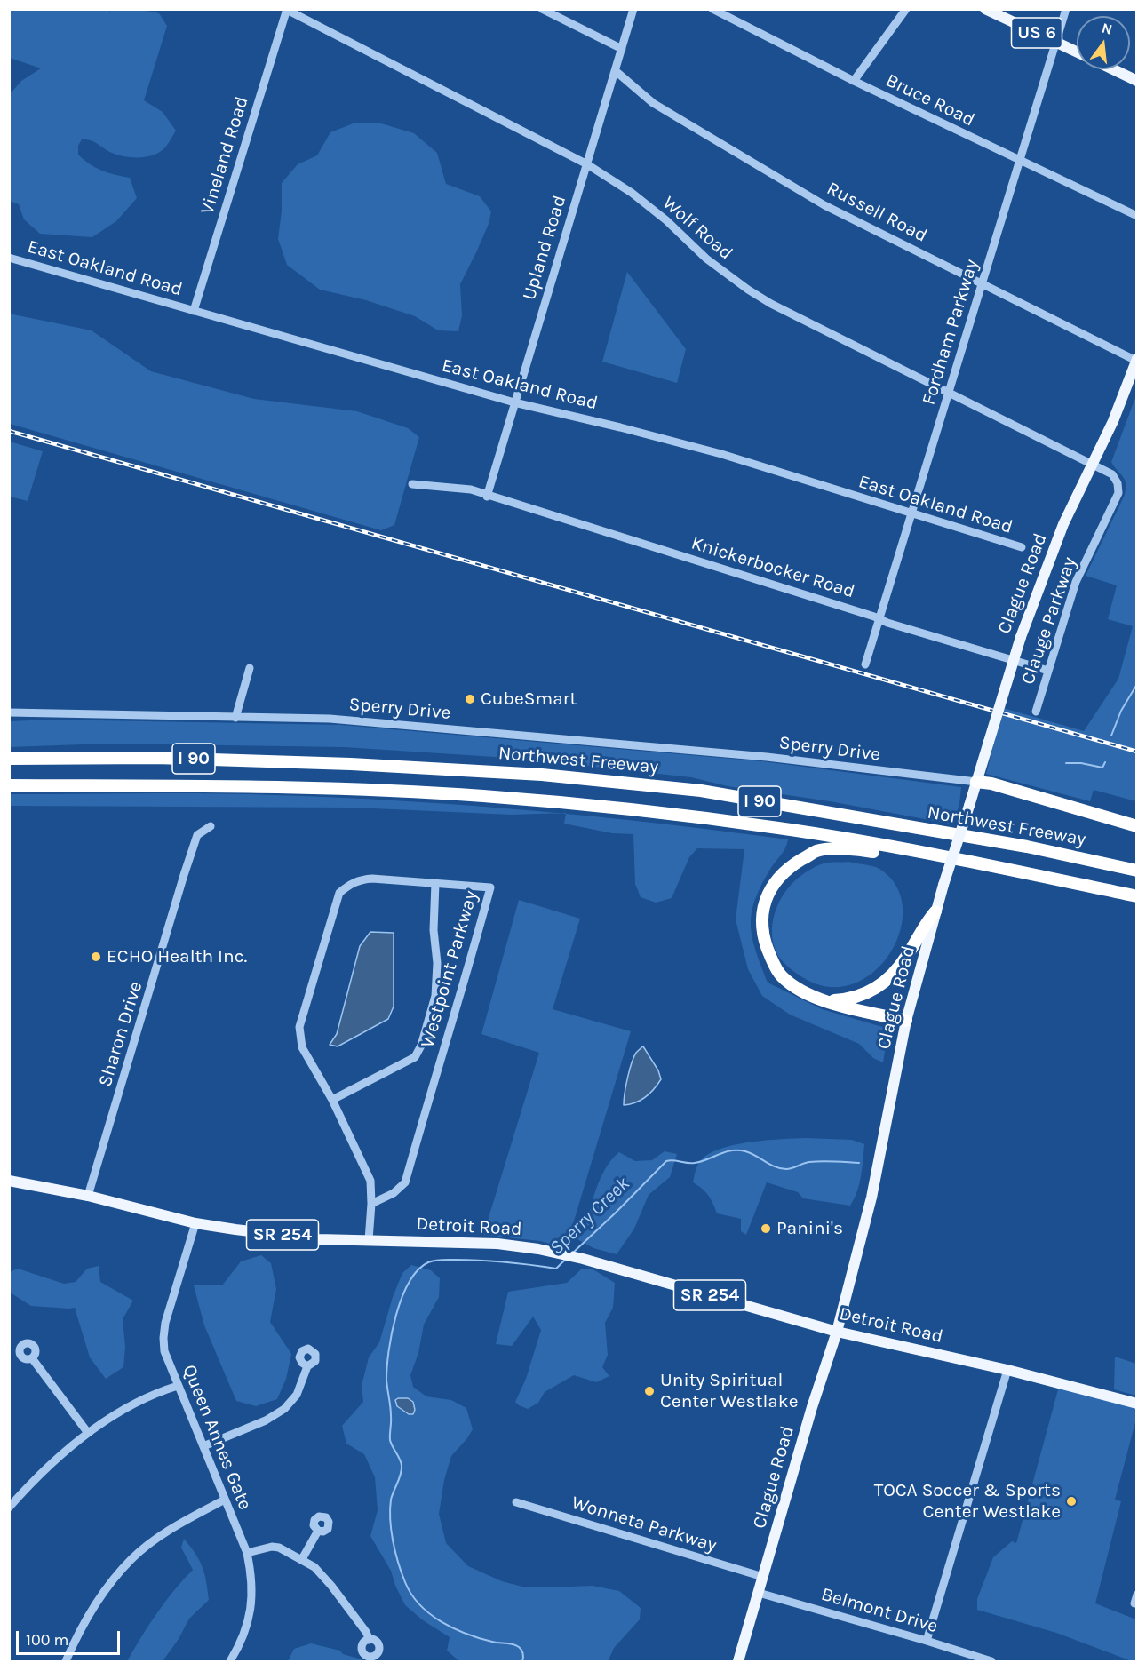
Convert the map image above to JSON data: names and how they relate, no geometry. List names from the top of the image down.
{
  "streets": {
    "highway": ["I 90", "Northwest Freeway"],
    "main road": [
      "US 6",
      "Clague Road",
      "Detroit Road",
      "SR 254"
    ],
    "street": [
      "Bruce Road",
      "Vineland Road",
      "Russell Road",
      "Wolf Road",
      "Upland Road",
      "East Oakland Road",
      "Fordham Parkway",
      "Knickerbocker Road",
      "Clauge Parkway",
      "Sperry Drive",
      "Westpoint Parkway",
      "Sharon Drive",
      "Queen Annes Gate",
      "Wonneta Parkway",
      "Belmont Drive"
    ]
  },
  "crossings": [
    ["US 6", "Fordham Parkway"],
    ["Bruce Road", "Fordham Parkway"],
    ["Vineland Road", "Wolf Road"],
    ["Vineland Road", "East Oakland Road"],
    ["Russell Road", "Upland Road"],
    ["Russell Road", "Fordham Parkway"],
    ["Russell Road", "Clague Road"],
    ["Wolf Road", "Upland Road"],
    ["Wolf Road", "Fordham Parkway"],
    ["Wolf Road", "Clague Road"],
    ["Wolf Road", "Clauge Parkway"],
    ["Upland Road", "East Oakland Road"],
    ["Upland Road", "Knickerbocker Road"],
    ["East Oakland Road", "Fordham Parkway"],
    ["Fordham Parkway", "Knickerbocker Road"],
    ["Knickerbocker Road", "Clauge Parkway"],
    ["Clague Road", "Clauge Parkway"],
    ["Clague Road", "Sperry Drive"],
    ["Clague Road", "Detroit Road"],
    ["Clague Road", "Wonneta Parkway"],
    ["Clague Road", "Belmont Drive"],
    ["Westpoint Parkway", "Detroit Road"],
    ["Sharon Drive", "Detroit Road"],
    ["Detroit Road", "Queen Annes Gate"]
  ],
  "water": ["Sperry Creek"],
  "places": [
    "CubeSmart",
    "ECHO Health Inc.",
    "Panini's",
    "Unity Spiritual Center Westlake",
    "TOCA Soccer & Sports Center Westlake"
  ],
  "scale_bar": "100 m",
  "north": "top"
}
